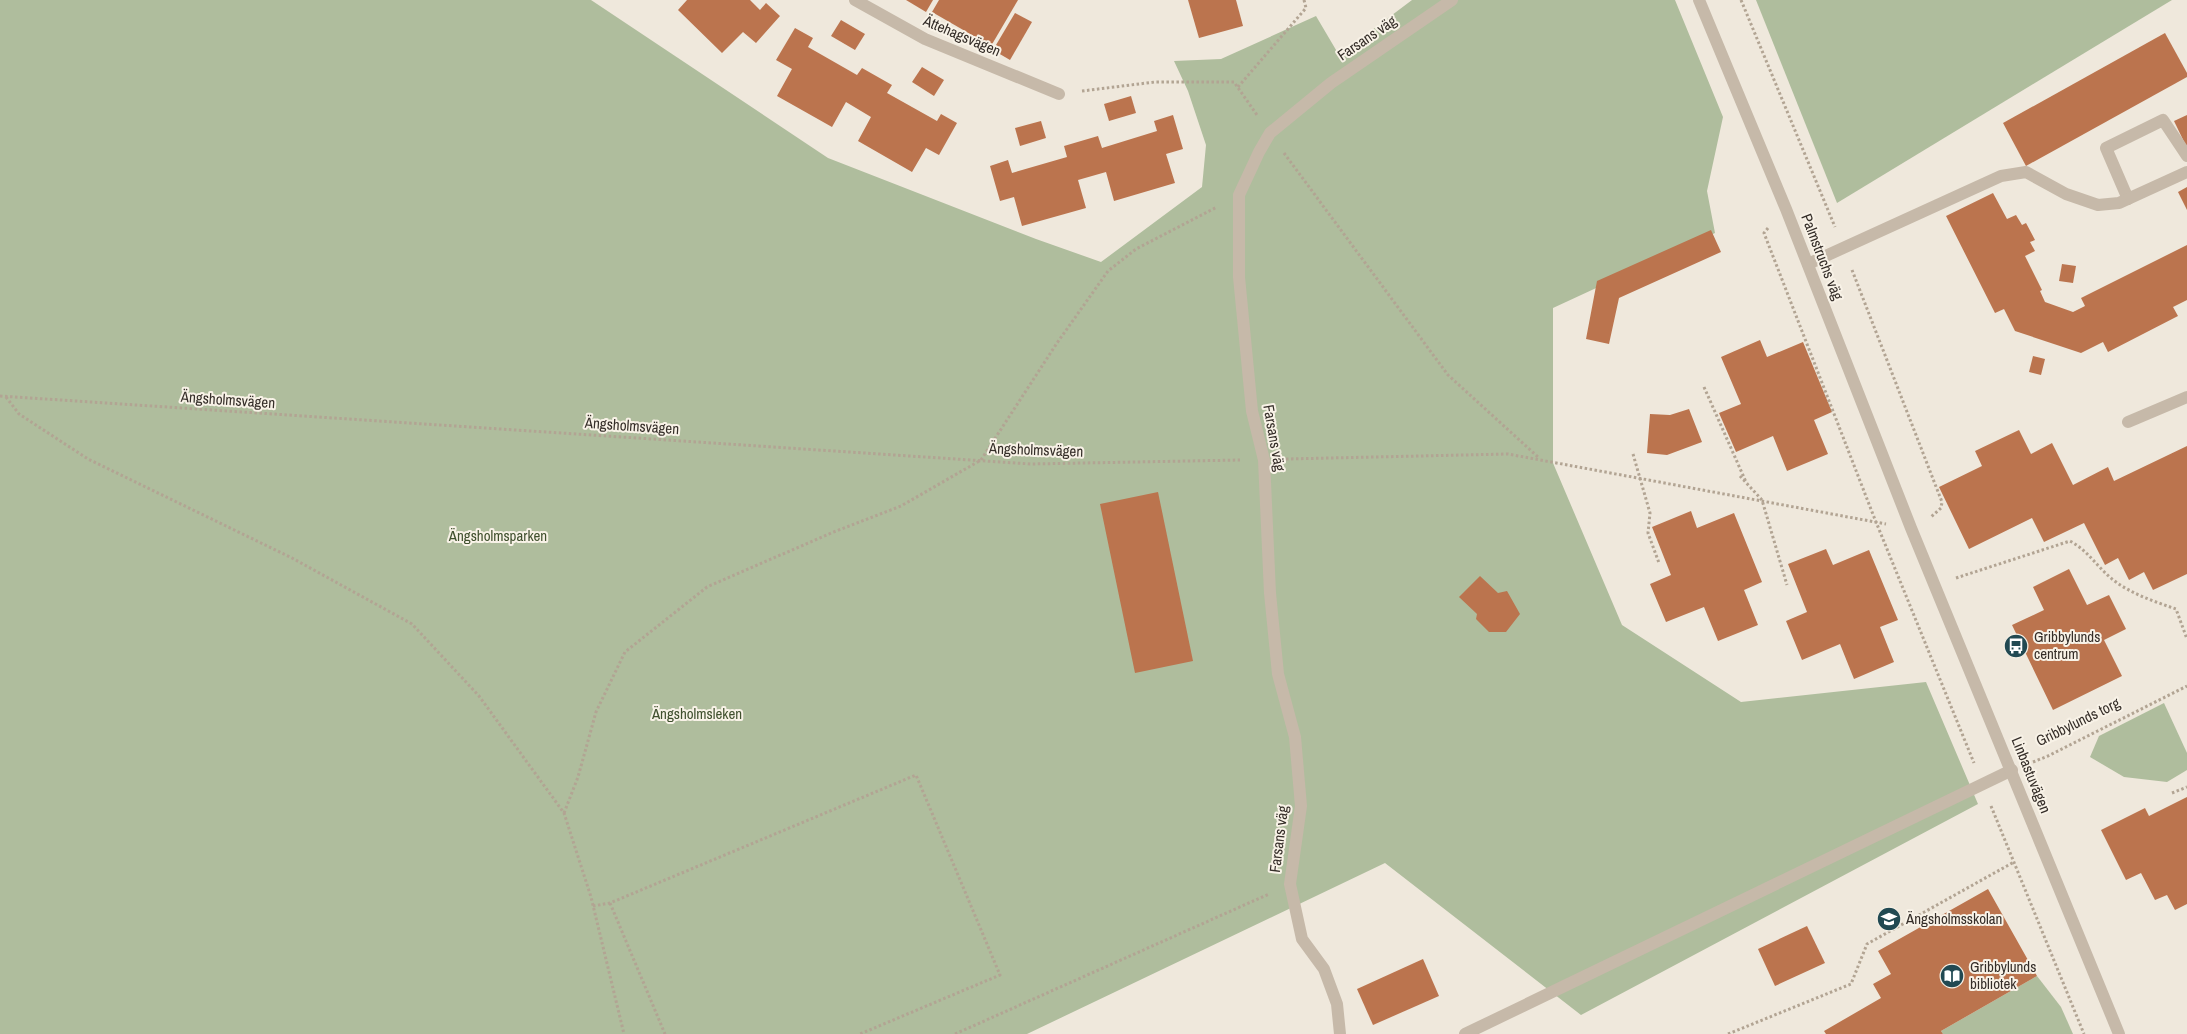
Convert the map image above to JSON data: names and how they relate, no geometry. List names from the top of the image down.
{
  "streets": {
    "street": [
      "Ättehagsvägen",
      "Farsans väg",
      "Palmstruchs väg",
      "Linbastuvägen"
    ],
    "path": ["Ängsholmsvägen", "Gribbylunds torg"]
  },
  "crossings": [
    ["Farsans väg", "Ängsholmsvägen"],
    ["Palmstruchs väg", "Ängsholmsvägen"],
    ["Palmstruchs väg", "Linbastuvägen"],
    ["Ängsholmsvägen", "Linbastuvägen"],
    ["Gribbylunds torg", "Linbastuvägen"]
  ],
  "parks": ["Ängsholmsparken", "Ängsholmsleken"],
  "places": {
    "bus stop": ["Gribbylunds centrum"],
    "school or university": ["Ängsholmsskolan"],
    "library": ["Gribbylunds bibliotek"]
  }
}
